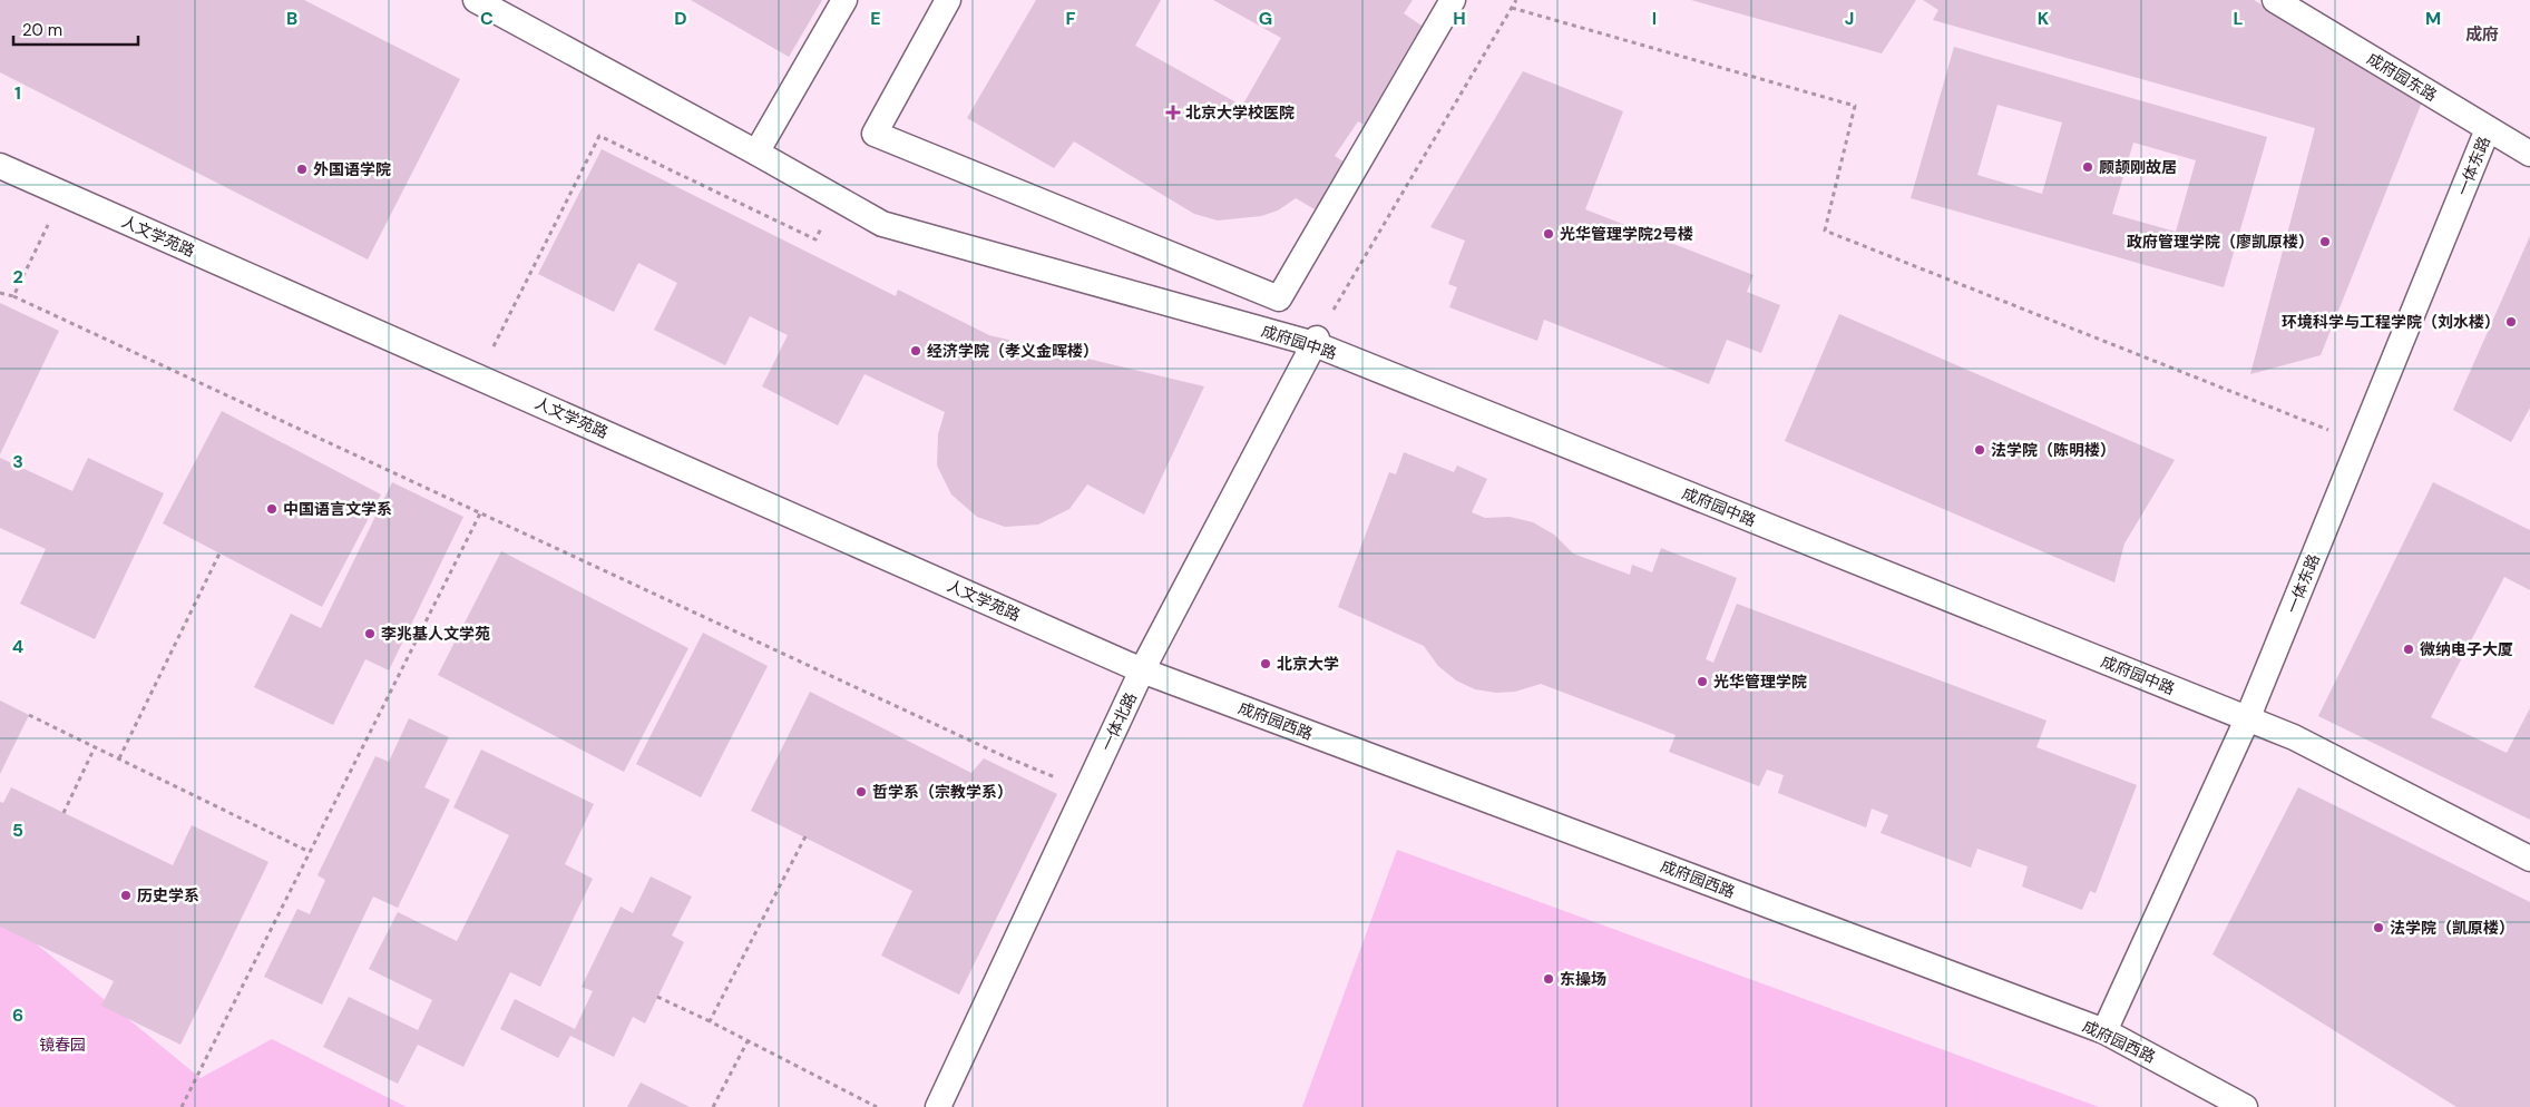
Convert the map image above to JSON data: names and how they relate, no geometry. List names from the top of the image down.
{
  "streets": {
    "lane": [
      "成府园东路",
      "一体东路",
      "人文学苑路",
      "成府园中路",
      "成府园西路",
      "一体北路"
    ]
  },
  "crossings": [
    ["成府园东路", "一体东路"],
    ["一体东路", "成府园中路"],
    ["一体东路", "成府园西路"],
    ["人文学苑路", "成府园西路"],
    ["人文学苑路", "一体北路"],
    ["成府园中路", "一体北路"],
    ["成府园西路", "一体北路"]
  ],
  "districts": ["成府"],
  "parks": ["镜春园"],
  "places": {
    "health": ["北京大学校医院"],
    "other": [
      "顾颉刚故居",
      "外国语学院",
      "光华管理学院2号楼",
      "政府管理学院（廖凯原楼）",
      "环境科学与工程学院（刘水楼）",
      "经济学院（孝义金晖楼）",
      "法学院（陈明楼）",
      "中国语言文学系",
      "李兆基人文学苑",
      "微纳电子大厦",
      "北京大学",
      "光华管理学院",
      "哲学系（宗教学系）",
      "历史学系",
      "法学院（凯原楼）",
      "东操场"
    ]
  },
  "scale_bar": "20 m",
  "grid": {
    "columns": [
      "B",
      "C",
      "D",
      "E",
      "F",
      "G",
      "H",
      "I",
      "J",
      "K",
      "L",
      "M"
    ],
    "rows": [
      "1",
      "2",
      "3",
      "4",
      "5",
      "6"
    ]
  }
}
